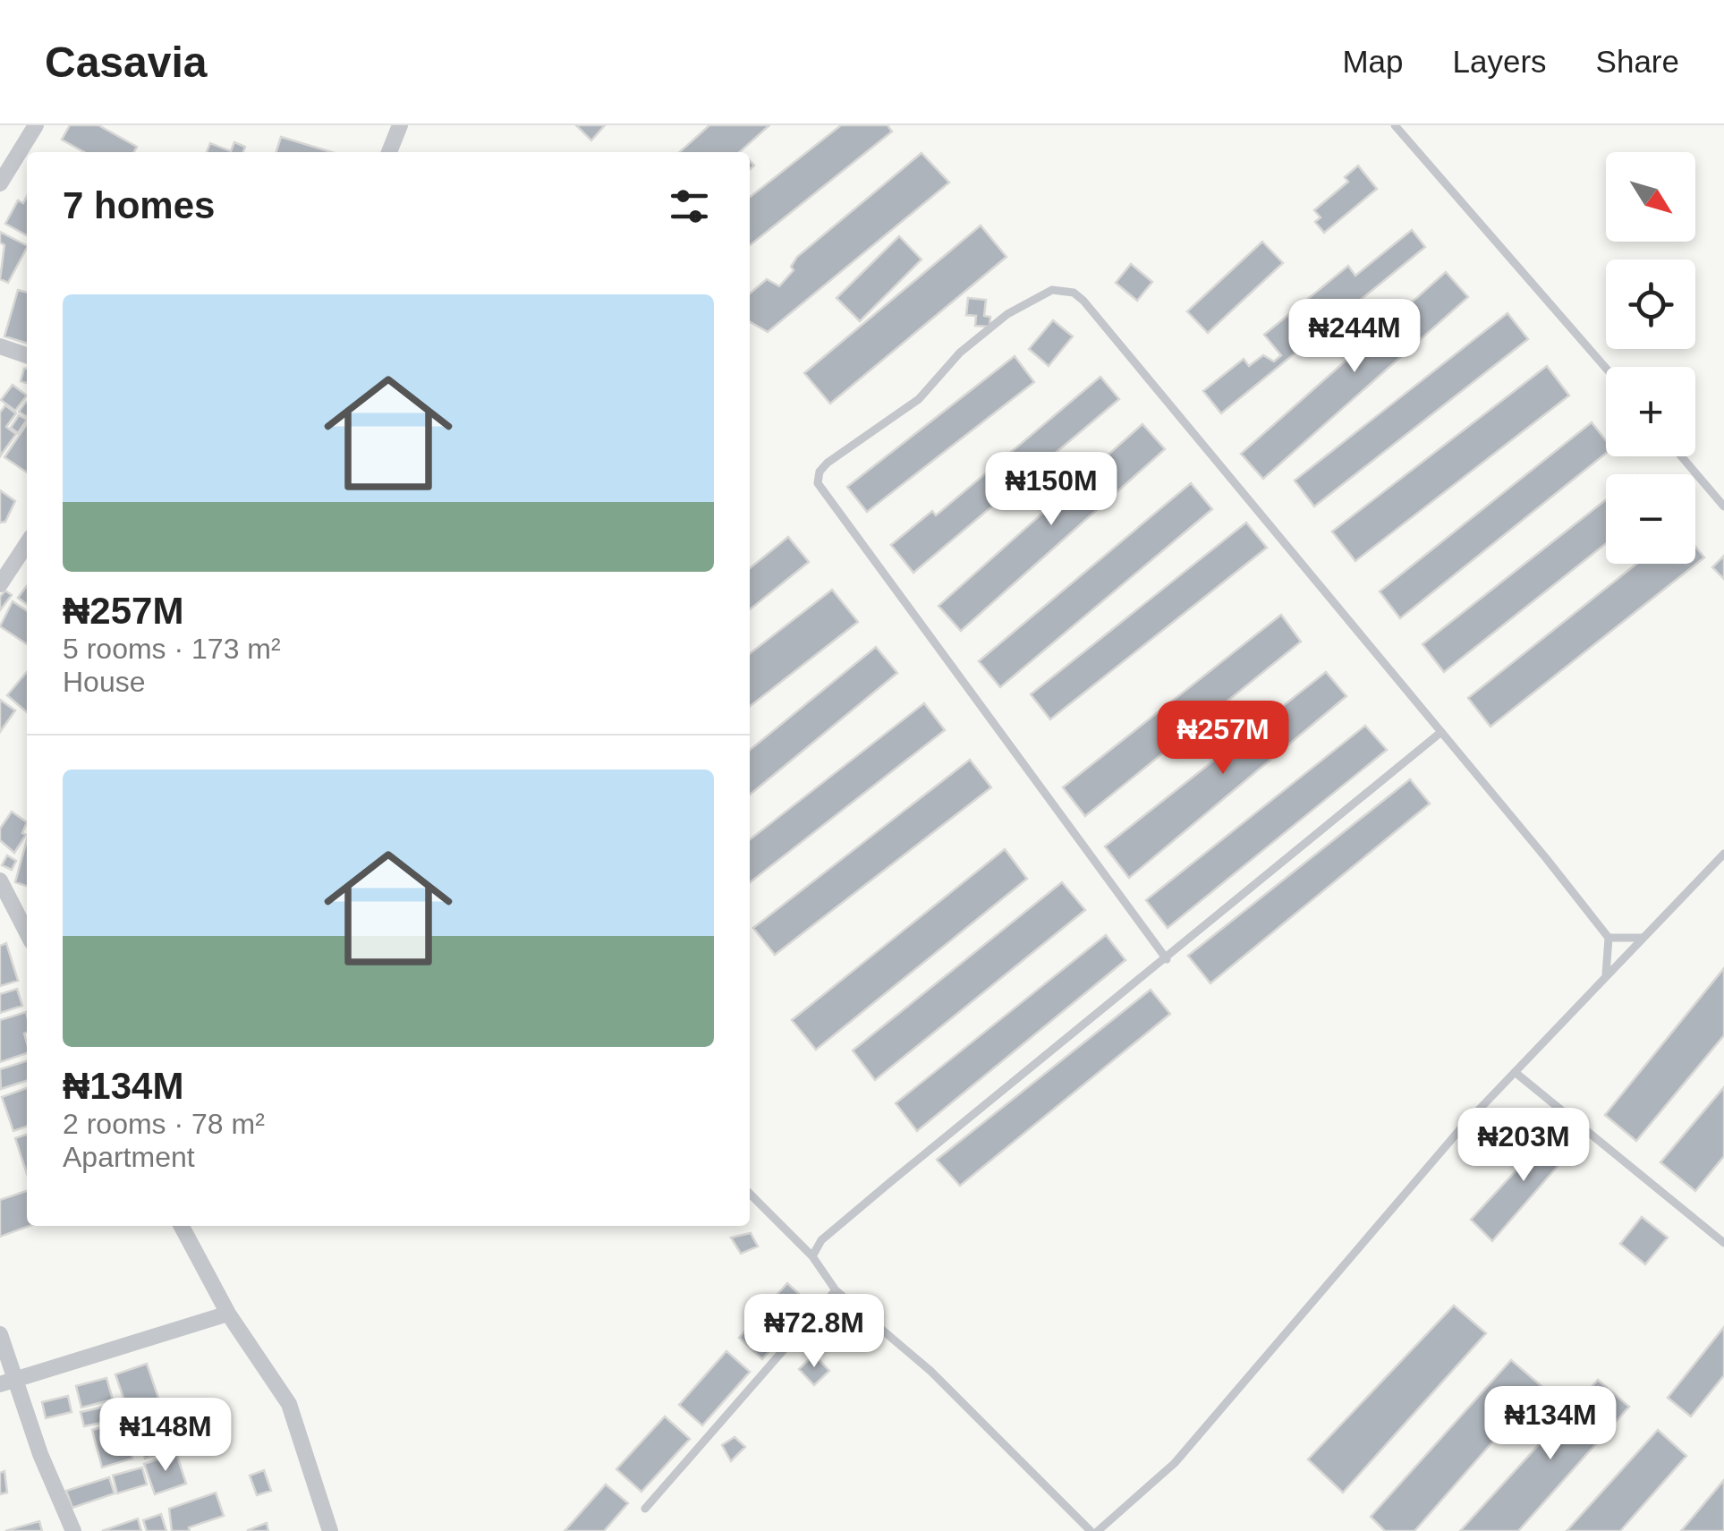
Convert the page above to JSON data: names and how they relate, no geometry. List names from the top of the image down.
{
  "north": "bottom right",
  "page": {
    "header": "Casavia",
    "nav": ["Map", "Layers", "Share"],
    "map_buttons": ["+", "−"],
    "heading": "7 homes",
    "list": [
      {
        "name": "₦257M",
        "note": "5 rooms · 173 m² · House"
      },
      {
        "name": "₦134M",
        "note": "2 rooms · 78 m² · Apartment"
      }
    ],
    "price": [
      "₦244M",
      "₦150M",
      "₦257M",
      "₦203M",
      "₦72.8M",
      "₦134M",
      "₦148M"
    ]
  }
}
